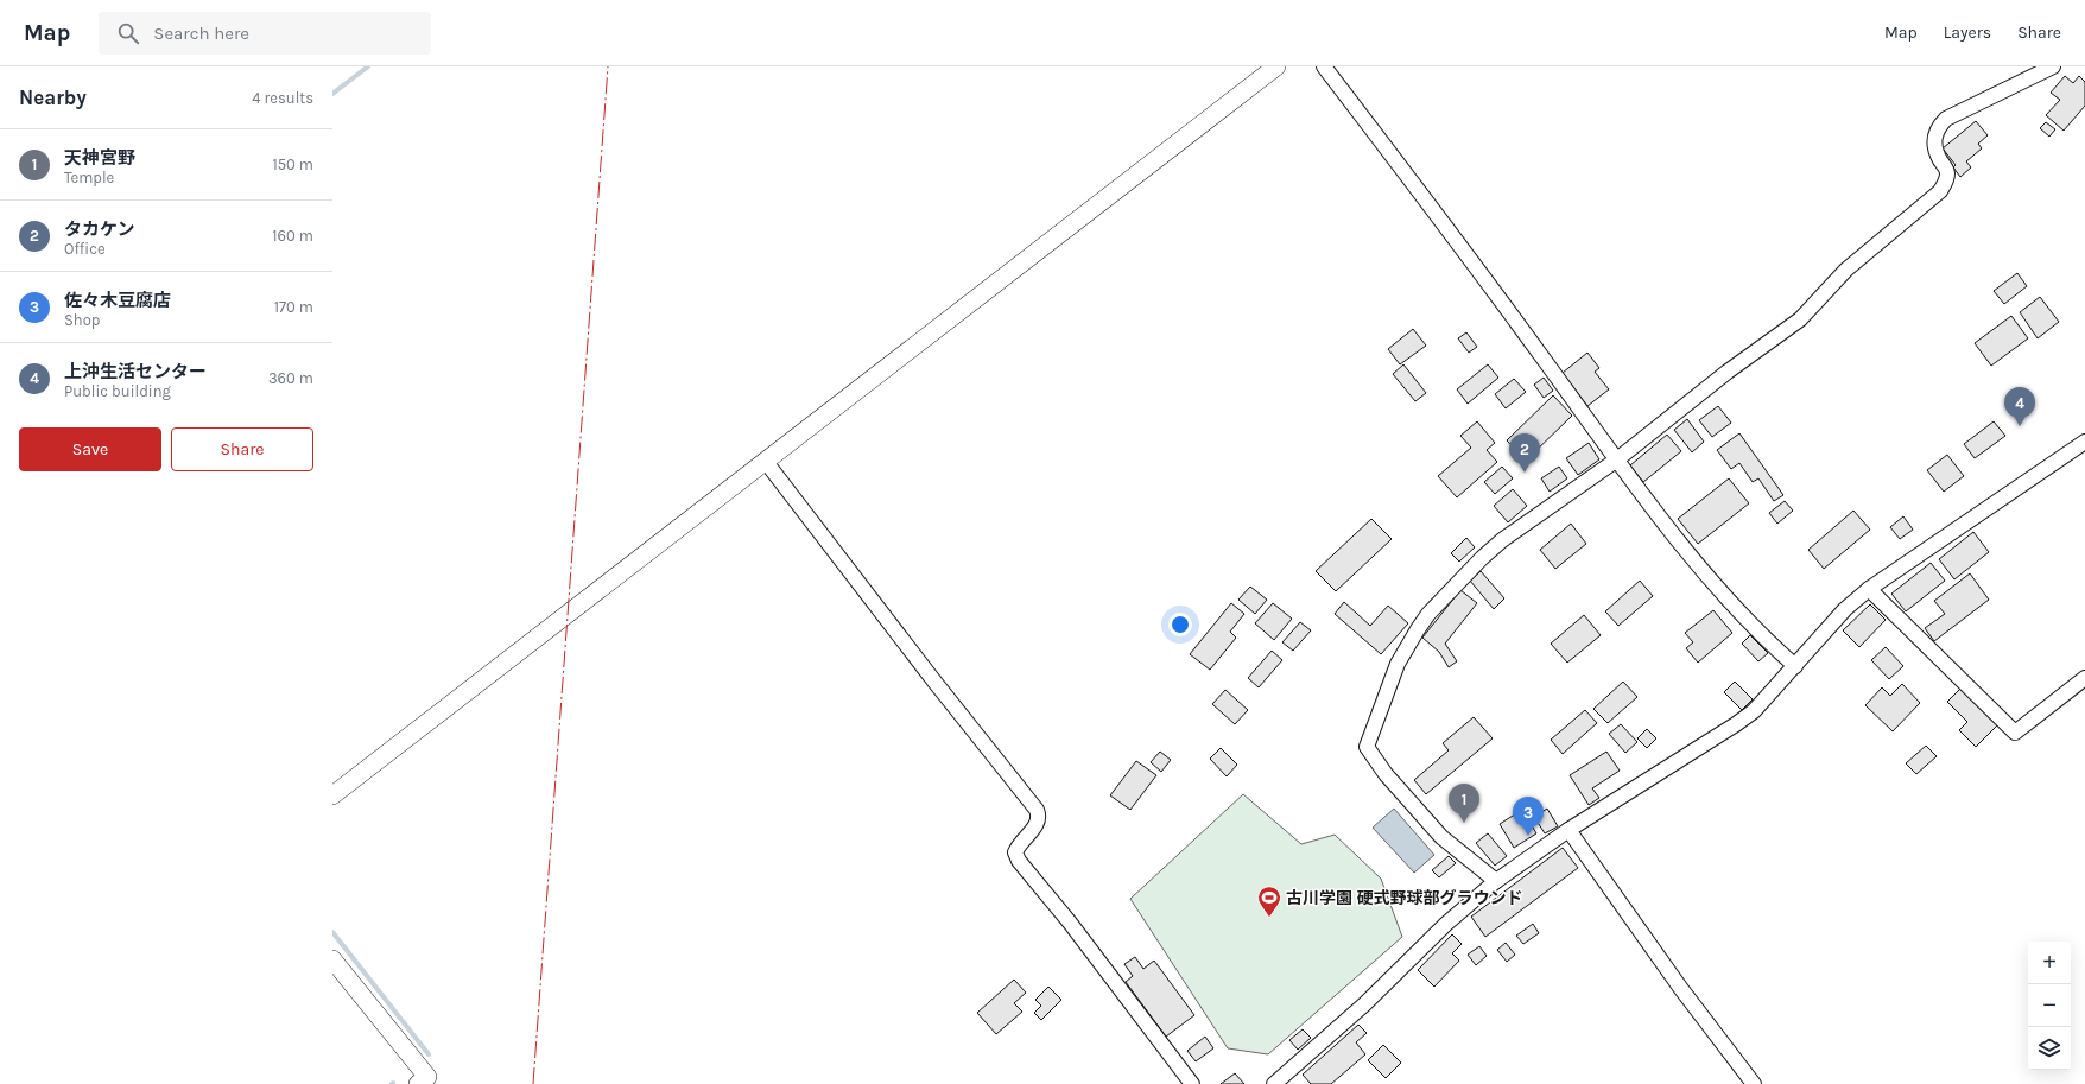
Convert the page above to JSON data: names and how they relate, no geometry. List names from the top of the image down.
{
  "places": {
    "sports": ["古川学園 硬式野球部グラウンド"]
  },
  "page": {
    "header": "Map",
    "search": "Search here",
    "nav": ["Map", "Layers", "Share"],
    "heading": ["Nearby", "4 results"],
    "list": [
      {
        "mark": "1",
        "name": "天神宮野",
        "note": "Temple",
        "value": "150 m"
      },
      {
        "mark": "2",
        "name": "タカケン",
        "note": "Office",
        "value": "160 m"
      },
      {
        "mark": "3",
        "name": "佐々木豆腐店",
        "note": "Shop",
        "value": "170 m"
      },
      {
        "mark": "4",
        "name": "上沖生活センター",
        "note": "Public building",
        "value": "360 m"
      }
    ],
    "pins": [
      "4",
      "2",
      "1",
      "3"
    ],
    "buttons": ["Save", "Share"],
    "map_buttons": ["+", "−"]
  }
}
